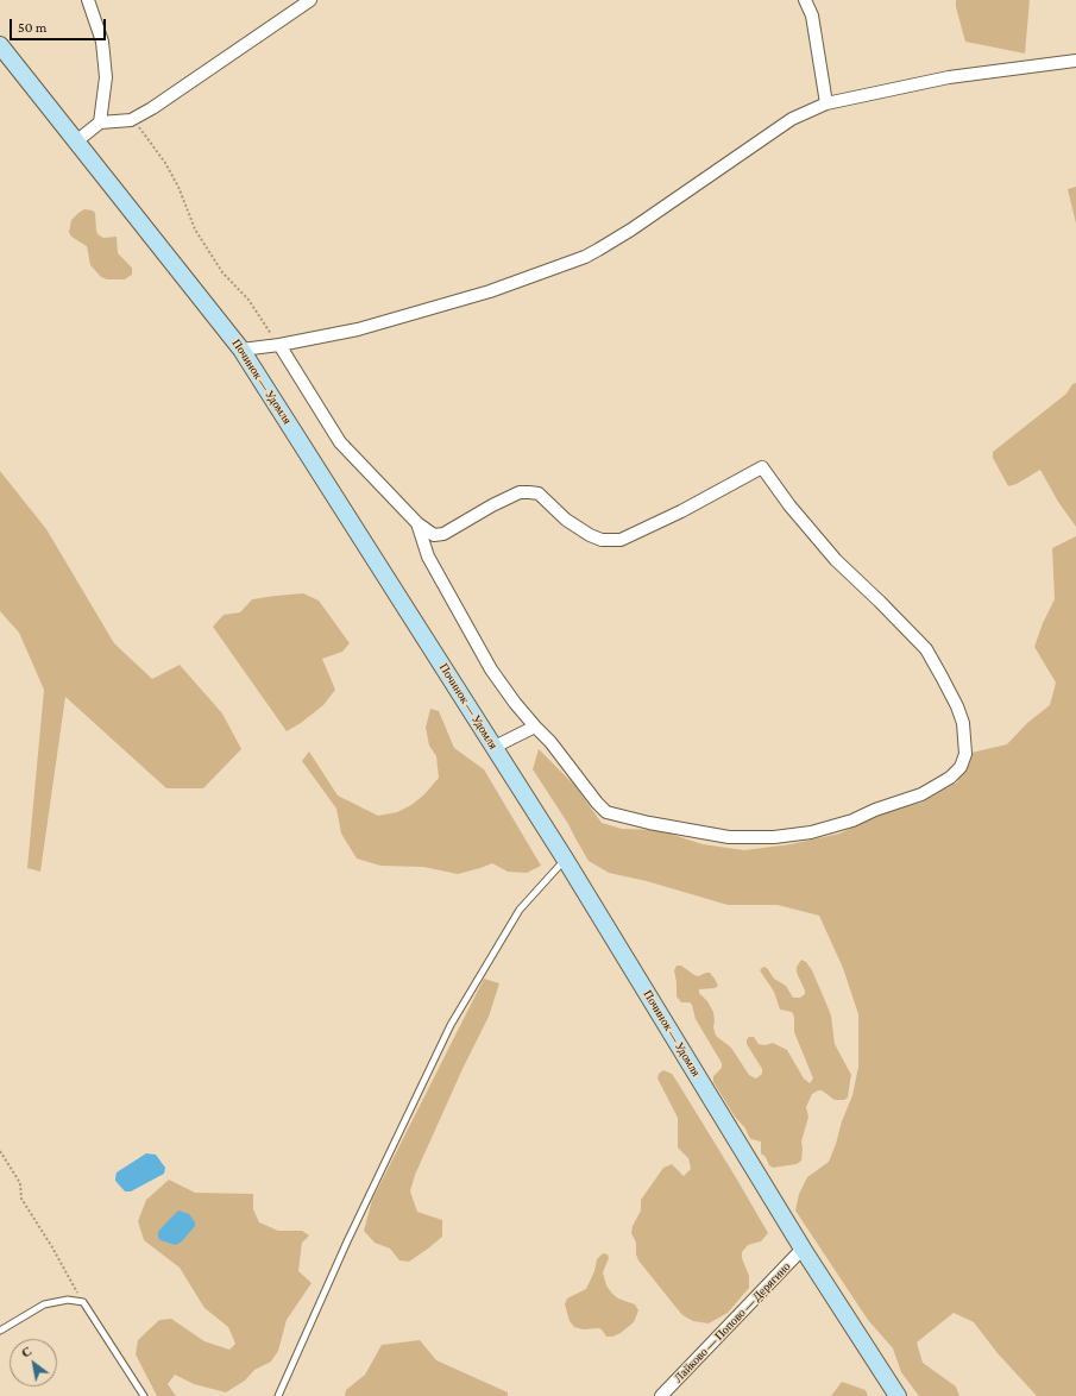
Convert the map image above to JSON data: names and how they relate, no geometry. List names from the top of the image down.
{
  "streets": {
    "main road": ["Починок — Удомля"],
    "street": ["Лайково — Попово — Дерягино"]
  },
  "crossings": [
    ["Починок — Удомля", "Лайково — Попово — Дерягино"]
  ],
  "scale_bar": "50 m",
  "north": "top left"
}
